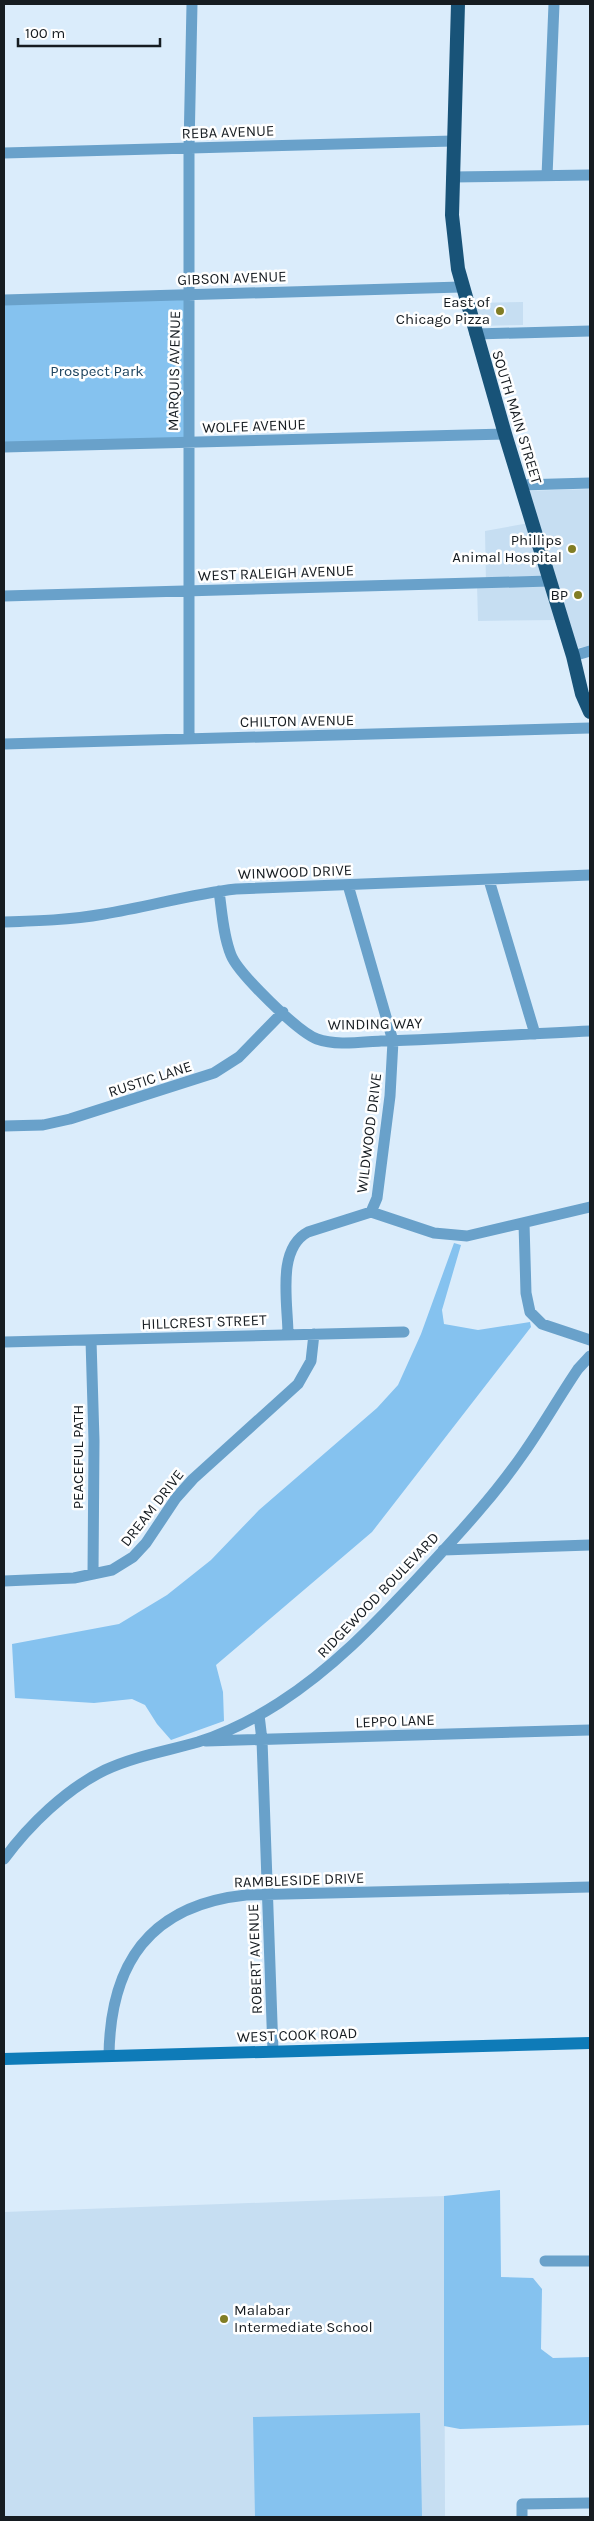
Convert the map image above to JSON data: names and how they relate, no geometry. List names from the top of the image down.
{
  "streets": {
    "highway": ["SOUTH MAIN STREET"],
    "main road": ["WEST COOK ROAD"],
    "street": [
      "REBA AVENUE",
      "GIBSON AVENUE",
      "MARQUIS AVENUE",
      "WOLFE AVENUE",
      "WEST RALEIGH AVENUE",
      "CHILTON AVENUE",
      "WINWOOD DRIVE",
      "WINDING WAY",
      "RUSTIC LANE",
      "WILDWOOD DRIVE",
      "HILLCREST STREET",
      "PEACEFUL PATH",
      "DREAM DRIVE",
      "RIDGEWOOD BOULEVARD",
      "LEPPO LANE",
      "RAMBLESIDE DRIVE",
      "ROBERT AVENUE"
    ]
  },
  "crossings": [
    ["REBA AVENUE", "MARQUIS AVENUE"],
    ["REBA AVENUE", "SOUTH MAIN STREET"],
    ["GIBSON AVENUE", "MARQUIS AVENUE"],
    ["GIBSON AVENUE", "SOUTH MAIN STREET"],
    ["MARQUIS AVENUE", "WOLFE AVENUE"],
    ["MARQUIS AVENUE", "WEST RALEIGH AVENUE"],
    ["MARQUIS AVENUE", "CHILTON AVENUE"],
    ["SOUTH MAIN STREET", "WOLFE AVENUE"],
    ["SOUTH MAIN STREET", "WEST RALEIGH AVENUE"],
    ["WINWOOD DRIVE", "WINDING WAY"],
    ["WINWOOD DRIVE", "WILDWOOD DRIVE"],
    ["WINDING WAY", "RUSTIC LANE"],
    ["WINDING WAY", "WILDWOOD DRIVE"],
    ["WILDWOOD DRIVE", "HILLCREST STREET"],
    ["HILLCREST STREET", "PEACEFUL PATH"],
    ["HILLCREST STREET", "DREAM DRIVE"],
    ["PEACEFUL PATH", "DREAM DRIVE"],
    ["RIDGEWOOD BOULEVARD", "LEPPO LANE"],
    ["RIDGEWOOD BOULEVARD", "ROBERT AVENUE"],
    ["LEPPO LANE", "ROBERT AVENUE"],
    ["RAMBLESIDE DRIVE", "ROBERT AVENUE"],
    ["RAMBLESIDE DRIVE", "WEST COOK ROAD"],
    ["ROBERT AVENUE", "WEST COOK ROAD"]
  ],
  "parks": ["Prospect Park"],
  "places": [
    "East of Chicago Pizza",
    "Phillips Animal Hospital",
    "BP",
    "Malabar Intermediate School"
  ],
  "scale_bar": "100 m"
}
